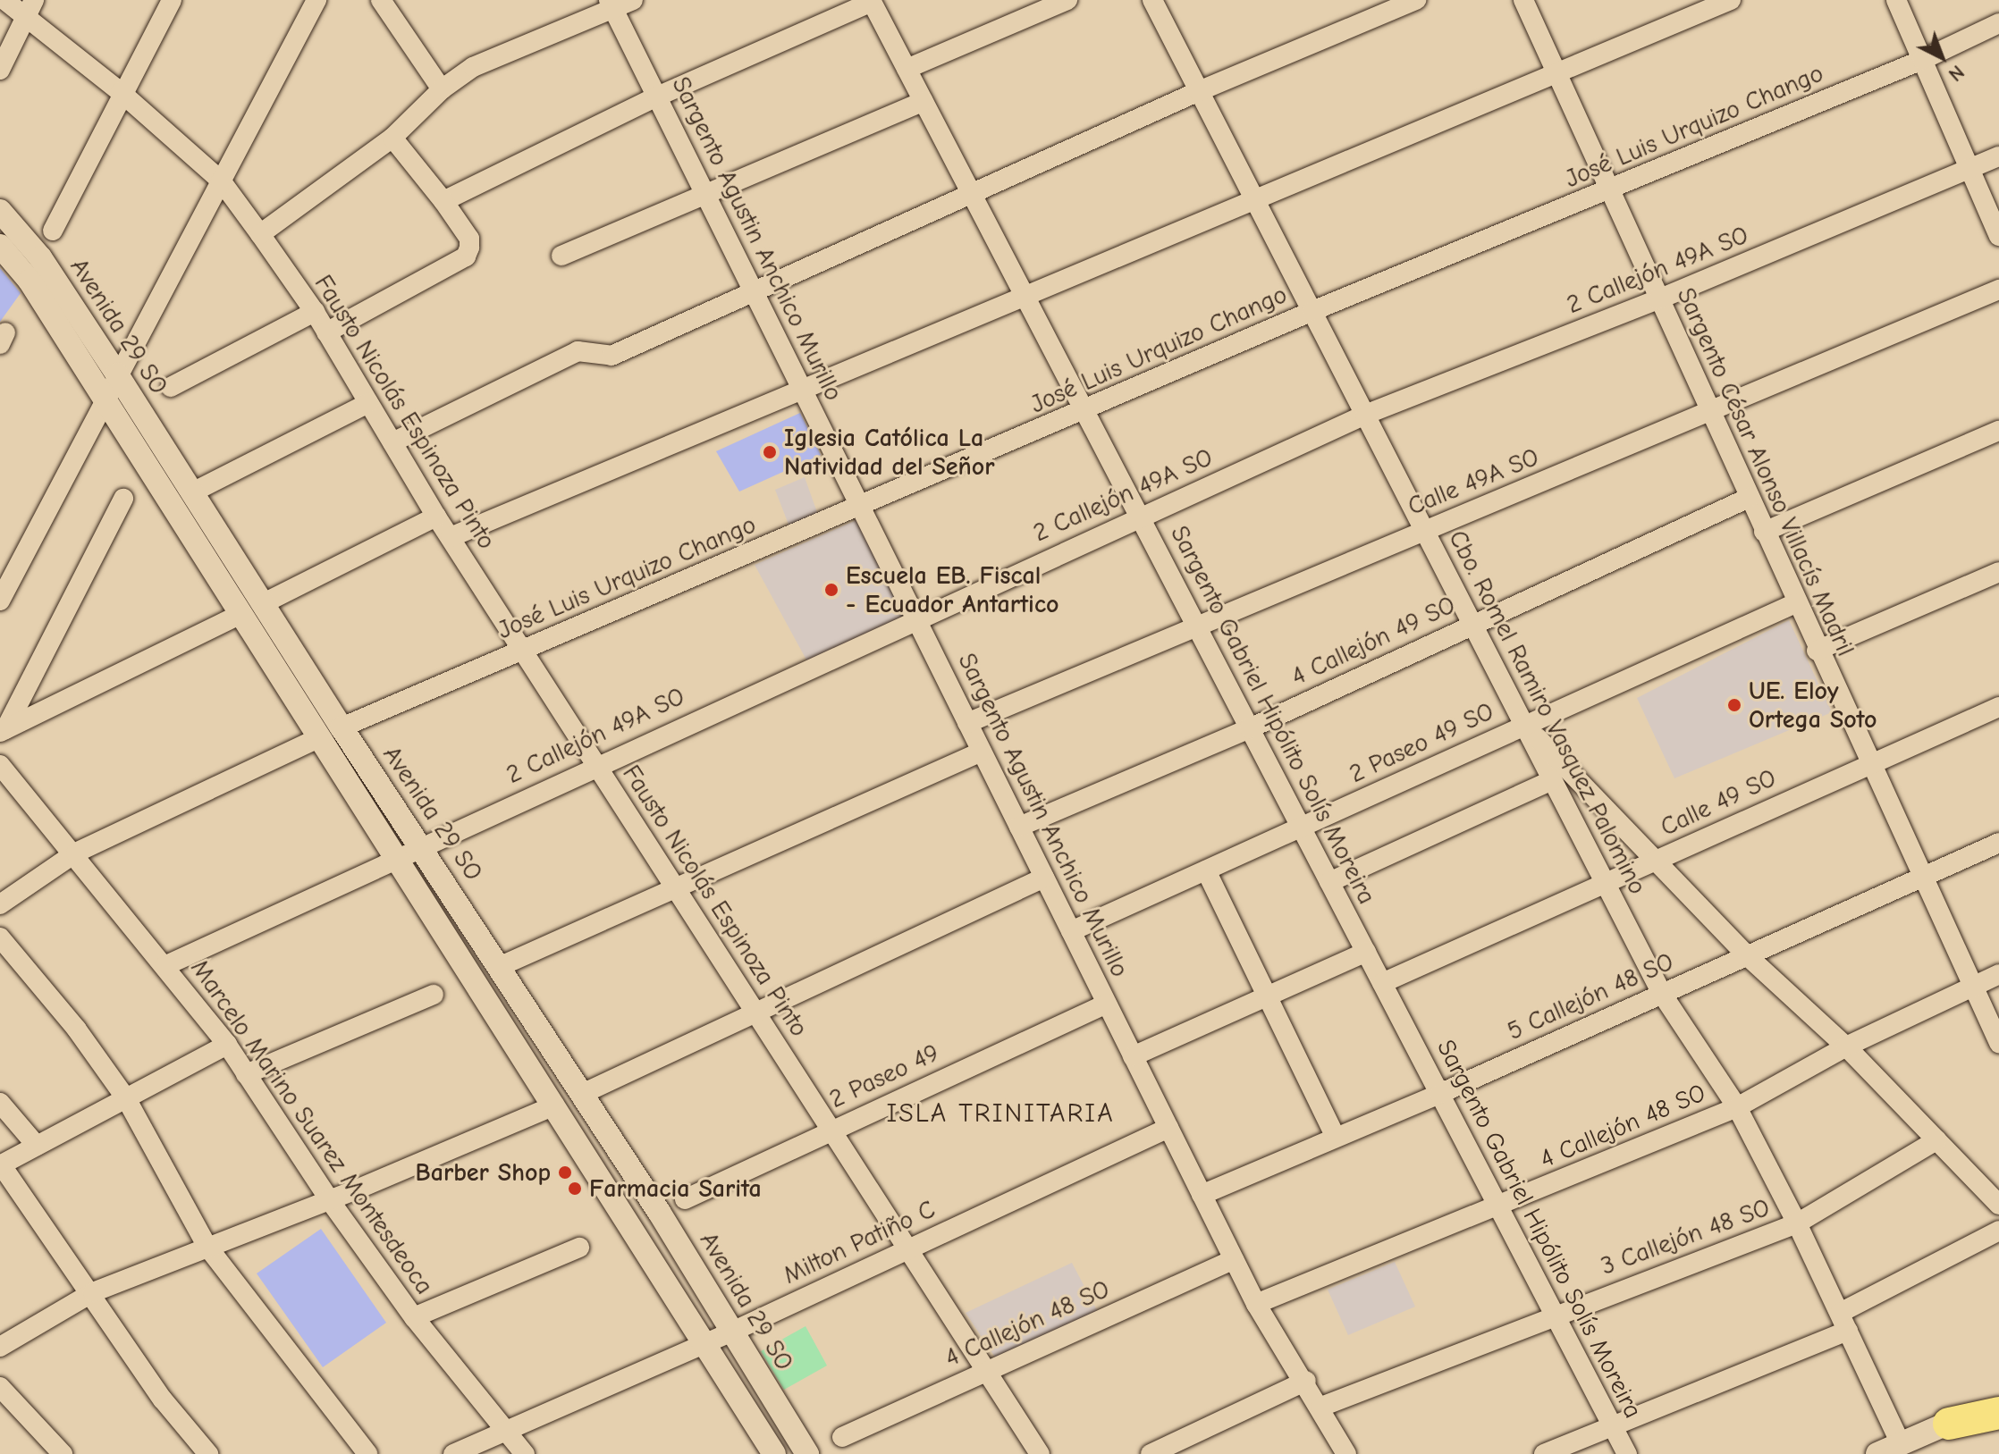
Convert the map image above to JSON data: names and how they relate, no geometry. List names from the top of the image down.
{
  "streets": {
    "street": [
      "José Luis Urquizo Chango",
      "Sargento Agustin Anchico Murillo",
      "2 Callejón 49A SO",
      "Avenida 29 SO",
      "Fausto Nicolás Espinoza Pinto",
      "Sargento César Alonso Villacís Madril",
      "Calle 49A SO",
      "4 Callejón 49 SO",
      "Cbo. Romel Ramiro Vasquez Palomino",
      "Sargento Gabriel Hipólito Solís Moreira",
      "2 Paseo 49 SO",
      "Calle 49 SO",
      "5 Callejón 48 SO",
      "2 Paseo 49",
      "4 Callejón 48 SO",
      "Marcelo Marino Suarez Montesdeoca",
      "3 Callejón 48 SO",
      "Milton Patiño C"
    ]
  },
  "crossings": [
    ["José Luis Urquizo Chango", "Sargento Agustin Anchico Murillo"],
    ["José Luis Urquizo Chango", "Avenida 29 SO"],
    ["José Luis Urquizo Chango", "Fausto Nicolás Espinoza Pinto"],
    ["José Luis Urquizo Chango", "Sargento César Alonso Villacís Madril"],
    ["José Luis Urquizo Chango", "Cbo. Romel Ramiro Vasquez Palomino"],
    ["José Luis Urquizo Chango", "Sargento Gabriel Hipólito Solís Moreira"],
    ["Sargento Agustin Anchico Murillo", "2 Callejón 49A SO"],
    ["Sargento Agustin Anchico Murillo", "Calle 49A SO"],
    ["Sargento Agustin Anchico Murillo", "4 Callejón 49 SO"],
    ["Sargento Agustin Anchico Murillo", "2 Paseo 49 SO"],
    ["Sargento Agustin Anchico Murillo", "5 Callejón 48 SO"],
    ["Sargento Agustin Anchico Murillo", "2 Paseo 49"],
    ["Sargento Agustin Anchico Murillo", "4 Callejón 48 SO"],
    ["Sargento Agustin Anchico Murillo", "3 Callejón 48 SO"],
    ["Sargento Agustin Anchico Murillo", "Milton Patiño C"],
    ["2 Callejón 49A SO", "Avenida 29 SO"],
    ["2 Callejón 49A SO", "Fausto Nicolás Espinoza Pinto"],
    ["2 Callejón 49A SO", "Sargento César Alonso Villacís Madril"],
    ["2 Callejón 49A SO", "Cbo. Romel Ramiro Vasquez Palomino"],
    ["2 Callejón 49A SO", "Sargento Gabriel Hipólito Solís Moreira"],
    ["2 Callejón 49A SO", "Marcelo Marino Suarez Montesdeoca"],
    ["Avenida 29 SO", "Milton Patiño C"],
    ["Fausto Nicolás Espinoza Pinto", "2 Paseo 49"],
    ["Fausto Nicolás Espinoza Pinto", "4 Callejón 48 SO"],
    ["Fausto Nicolás Espinoza Pinto", "Milton Patiño C"],
    ["Sargento César Alonso Villacís Madril", "Calle 49A SO"],
    ["Sargento César Alonso Villacís Madril", "4 Callejón 49 SO"],
    ["Sargento César Alonso Villacís Madril", "2 Paseo 49 SO"],
    ["Sargento César Alonso Villacís Madril", "Calle 49 SO"],
    ["Sargento César Alonso Villacís Madril", "5 Callejón 48 SO"],
    ["Sargento César Alonso Villacís Madril", "4 Callejón 48 SO"],
    ["Calle 49A SO", "Cbo. Romel Ramiro Vasquez Palomino"],
    ["Calle 49A SO", "Sargento Gabriel Hipólito Solís Moreira"],
    ["4 Callejón 49 SO", "Cbo. Romel Ramiro Vasquez Palomino"],
    ["4 Callejón 49 SO", "Sargento Gabriel Hipólito Solís Moreira"],
    ["Cbo. Romel Ramiro Vasquez Palomino", "2 Paseo 49 SO"],
    ["Cbo. Romel Ramiro Vasquez Palomino", "Calle 49 SO"],
    ["Cbo. Romel Ramiro Vasquez Palomino", "5 Callejón 48 SO"],
    ["Cbo. Romel Ramiro Vasquez Palomino", "4 Callejón 48 SO"],
    ["Cbo. Romel Ramiro Vasquez Palomino", "3 Callejón 48 SO"],
    ["Sargento Gabriel Hipólito Solís Moreira", "2 Paseo 49 SO"],
    ["Sargento Gabriel Hipólito Solís Moreira", "Calle 49 SO"],
    ["Sargento Gabriel Hipólito Solís Moreira", "5 Callejón 48 SO"],
    ["Sargento Gabriel Hipólito Solís Moreira", "4 Callejón 48 SO"],
    ["Sargento Gabriel Hipólito Solís Moreira", "3 Callejón 48 SO"],
    ["Marcelo Marino Suarez Montesdeoca", "Milton Patiño C"]
  ],
  "districts": ["ISLA TRINITARIA"],
  "places": [
    "Iglesia Católica La Natividad del Señor",
    "Escuela EB. Fiscal - Ecuador Antartico",
    "UE. Eloy Ortega Soto",
    "Barber Shop",
    "Farmacia Sarita"
  ],
  "north": "bottom right"
}
